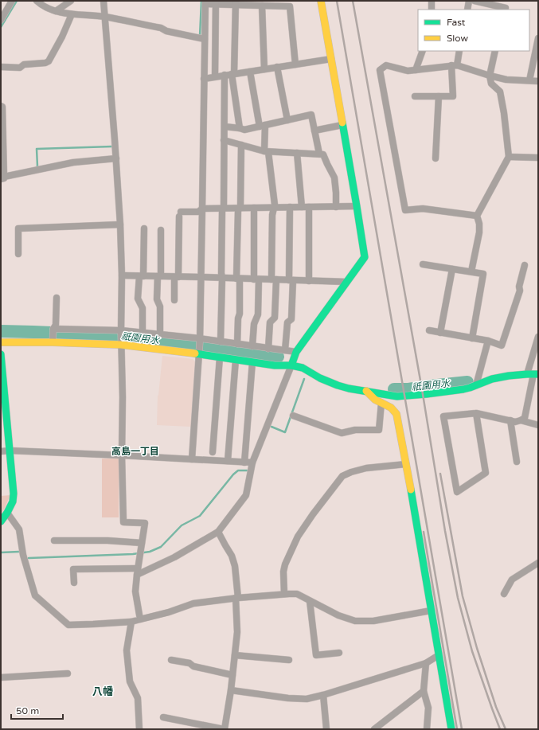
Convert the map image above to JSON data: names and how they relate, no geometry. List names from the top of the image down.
{
  "districts": ["高島一丁目", "八幡"],
  "water": ["祇園用水"],
  "legend": ["Fast", "Slow"],
  "scale_bar": "50 m"
}
